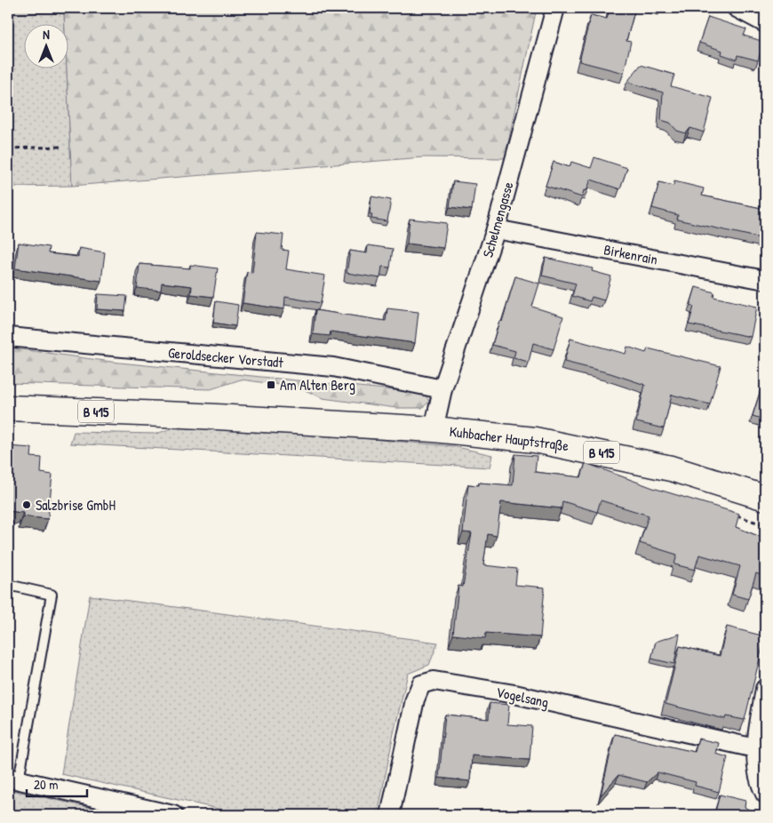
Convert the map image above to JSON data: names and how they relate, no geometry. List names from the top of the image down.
{
  "streets": {
    "main road": ["B 415", "Kuhbacher Hauptstraße"],
    "street": [
      "Schelmengasse",
      "Birkenrain",
      "Geroldsecker Vorstadt",
      "Vogelsang"
    ]
  },
  "crossings": [
    ["Schelmengasse", "Birkenrain"],
    ["Schelmengasse", "Geroldsecker Vorstadt"],
    ["Schelmengasse", "B 415"],
    ["Schelmengasse", "Kuhbacher Hauptstraße"],
    ["B 415", "Kuhbacher Hauptstraße"]
  ],
  "places": {
    "transit": ["Am Alten Berg"],
    "other": ["Salzbrise GmbH"]
  },
  "scale_bar": "20 m",
  "north": "top"
}
